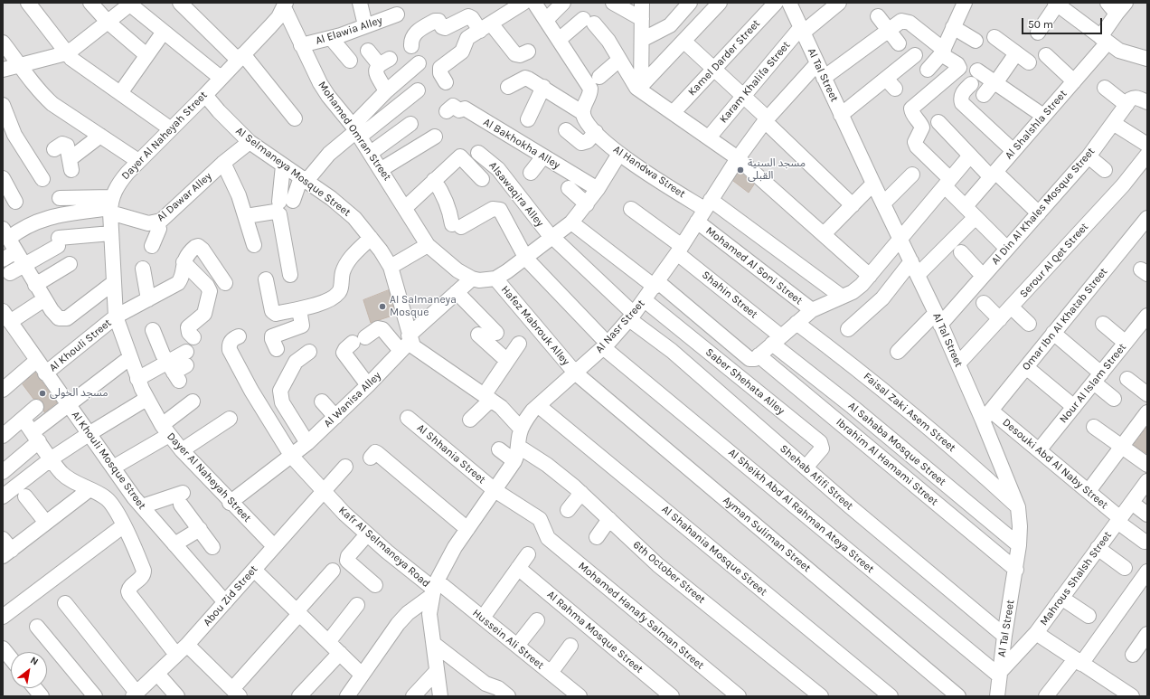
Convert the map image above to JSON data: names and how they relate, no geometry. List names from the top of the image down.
{
  "streets": {
    "street": [
      "Al Elawia Alley",
      "Kamel Darder Street",
      "Al Tal Street",
      "Karam Khalifa Street",
      "Al Shalshla Street",
      "Mohamed Omran Street",
      "Dayer Al Naheyah Street",
      "Al Bakhokha Alley",
      "Al Selmaneya Mosque Street",
      "Al Handwa Street",
      "Alsawaqira Alley",
      "Al Dawar Alley",
      "Al Din Al Khales Mosque Street",
      "Serour Al Qet Street",
      "Mohamed Al Soni Street",
      "Shahin Street",
      "Omar Ibn Al Khatab Street",
      "Hafez Mabrouk Alley",
      "Al Nasr Street",
      "Al Khouli Street",
      "Saber Shehata Alley",
      "Nour Al Islam Street",
      "Al Wanisa Alley",
      "Faisal Zaki Asem Street",
      "Al Sahaba Mosque Street",
      "Al Shhania Street",
      "Al Khouli Mosque Street",
      "Ibrahim Al Hamami Street",
      "Desouki Abd Al Naby Street",
      "Shehab Afifi Street",
      "Al Sheikh Abd Al Rahman Ateya Street",
      "Ayman Suliman Street",
      "Kafr Al Selmaneya Road",
      "Al Shahania Mosque Street",
      "6th October Street",
      "Mahrous Shalsh Street",
      "Abou Zid Street",
      "Mohamed Hanafy Salman Street",
      "Al Rahma Mosque Street",
      "Hussein Ali Street"
    ]
  },
  "crossings": [
    ["Al Elawia Alley", "Mohamed Omran Street"],
    ["Al Tal Street", "Karam Khalifa Street"],
    ["Al Tal Street", "Al Din Al Khales Mosque Street"],
    ["Al Tal Street", "Serour Al Qet Street"],
    ["Al Tal Street", "Omar Ibn Al Khatab Street"],
    ["Al Tal Street", "Al Nasr Street"],
    ["Al Tal Street", "Faisal Zaki Asem Street"],
    ["Al Tal Street", "Al Sahaba Mosque Street"],
    ["Al Tal Street", "Ibrahim Al Hamami Street"],
    ["Al Tal Street", "Desouki Abd Al Naby Street"],
    ["Al Tal Street", "Shehab Afifi Street"],
    ["Al Tal Street", "Al Sheikh Abd Al Rahman Ateya Street"],
    ["Al Tal Street", "Mahrous Shalsh Street"],
    ["Mohamed Omran Street", "Dayer Al Naheyah Street"],
    ["Dayer Al Naheyah Street", "Al Selmaneya Mosque Street"],
    ["Dayer Al Naheyah Street", "Al Dawar Alley"],
    ["Dayer Al Naheyah Street", "Al Khouli Street"],
    ["Dayer Al Naheyah Street", "Al Wanisa Alley"],
    ["Dayer Al Naheyah Street", "Abou Zid Street"],
    ["Al Selmaneya Mosque Street", "Al Dawar Alley"],
    ["Al Selmaneya Mosque Street", "Al Nasr Street"],
    ["Al Selmaneya Mosque Street", "Al Wanisa Alley"],
    ["Al Handwa Street", "Mohamed Al Soni Street"],
    ["Al Handwa Street", "Al Nasr Street"],
    ["Alsawaqira Alley", "Al Nasr Street"],
    ["Alsawaqira Alley", "Shehab Afifi Street"],
    ["Mohamed Al Soni Street", "Al Nasr Street"],
    ["Shahin Street", "Al Nasr Street"],
    ["Shahin Street", "Al Sahaba Mosque Street"],
    ["Omar Ibn Al Khatab Street", "Desouki Abd Al Naby Street"],
    ["Hafez Mabrouk Alley", "Al Nasr Street"],
    ["Hafez Mabrouk Alley", "Ayman Suliman Street"],
    ["Al Nasr Street", "Saber Shehata Alley"],
    ["Al Nasr Street", "Al Shhania Street"],
    ["Al Nasr Street", "Ibrahim Al Hamami Street"],
    ["Al Nasr Street", "Shehab Afifi Street"],
    ["Al Nasr Street", "Al Sheikh Abd Al Rahman Ateya Street"],
    ["Al Nasr Street", "Ayman Suliman Street"],
    ["Al Nasr Street", "Kafr Al Selmaneya Road"],
    ["Al Nasr Street", "Al Shahania Mosque Street"],
    ["Al Nasr Street", "6th October Street"],
    ["Al Nasr Street", "Hussein Ali Street"],
    ["Al Khouli Street", "Al Khouli Mosque Street"],
    ["Saber Shehata Alley", "Shehab Afifi Street"],
    ["Nour Al Islam Street", "Desouki Abd Al Naby Street"],
    ["Al Wanisa Alley", "Kafr Al Selmaneya Road"],
    ["Al Shhania Street", "Mohamed Hanafy Salman Street"],
    ["Al Khouli Mosque Street", "Abou Zid Street"],
    ["Desouki Abd Al Naby Street", "Mahrous Shalsh Street"],
    ["Al Sheikh Abd Al Rahman Ateya Street", "Mahrous Shalsh Street"],
    ["Kafr Al Selmaneya Road", "Abou Zid Street"],
    ["Kafr Al Selmaneya Road", "Hussein Ali Street"]
  ],
  "places": ["مسجد السنية القبلى", "Al Salmaneya Mosque", "مسجد الخولى"],
  "scale_bar": "50 m",
  "north": "top right"
}
